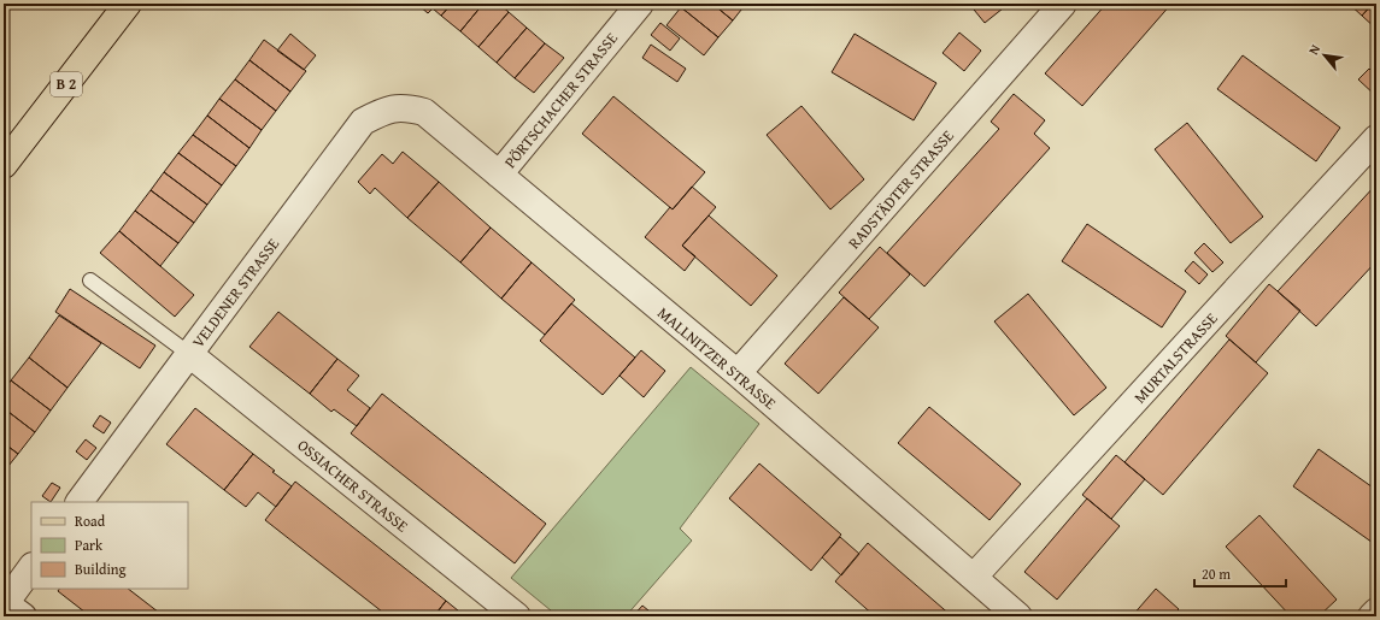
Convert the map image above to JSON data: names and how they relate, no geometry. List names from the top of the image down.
{
  "streets": {
    "main road": ["B 2"],
    "street": [
      "PÖRTSCHACHER STRASSE",
      "RADSTÄDTER STRASSE",
      "VELDENER STRASSE",
      "MALLNITZER STRASSE",
      "MURTALSTRASSE",
      "OSSIACHER STRASSE"
    ]
  },
  "crossings": [
    ["PÖRTSCHACHER STRASSE", "MALLNITZER STRASSE"],
    ["RADSTÄDTER STRASSE", "MALLNITZER STRASSE"],
    ["VELDENER STRASSE", "MALLNITZER STRASSE"],
    ["VELDENER STRASSE", "OSSIACHER STRASSE"],
    ["MALLNITZER STRASSE", "MURTALSTRASSE"]
  ],
  "legend": ["Road", "Park", "Building"],
  "scale_bar": "20 m",
  "north": "top left"
}
